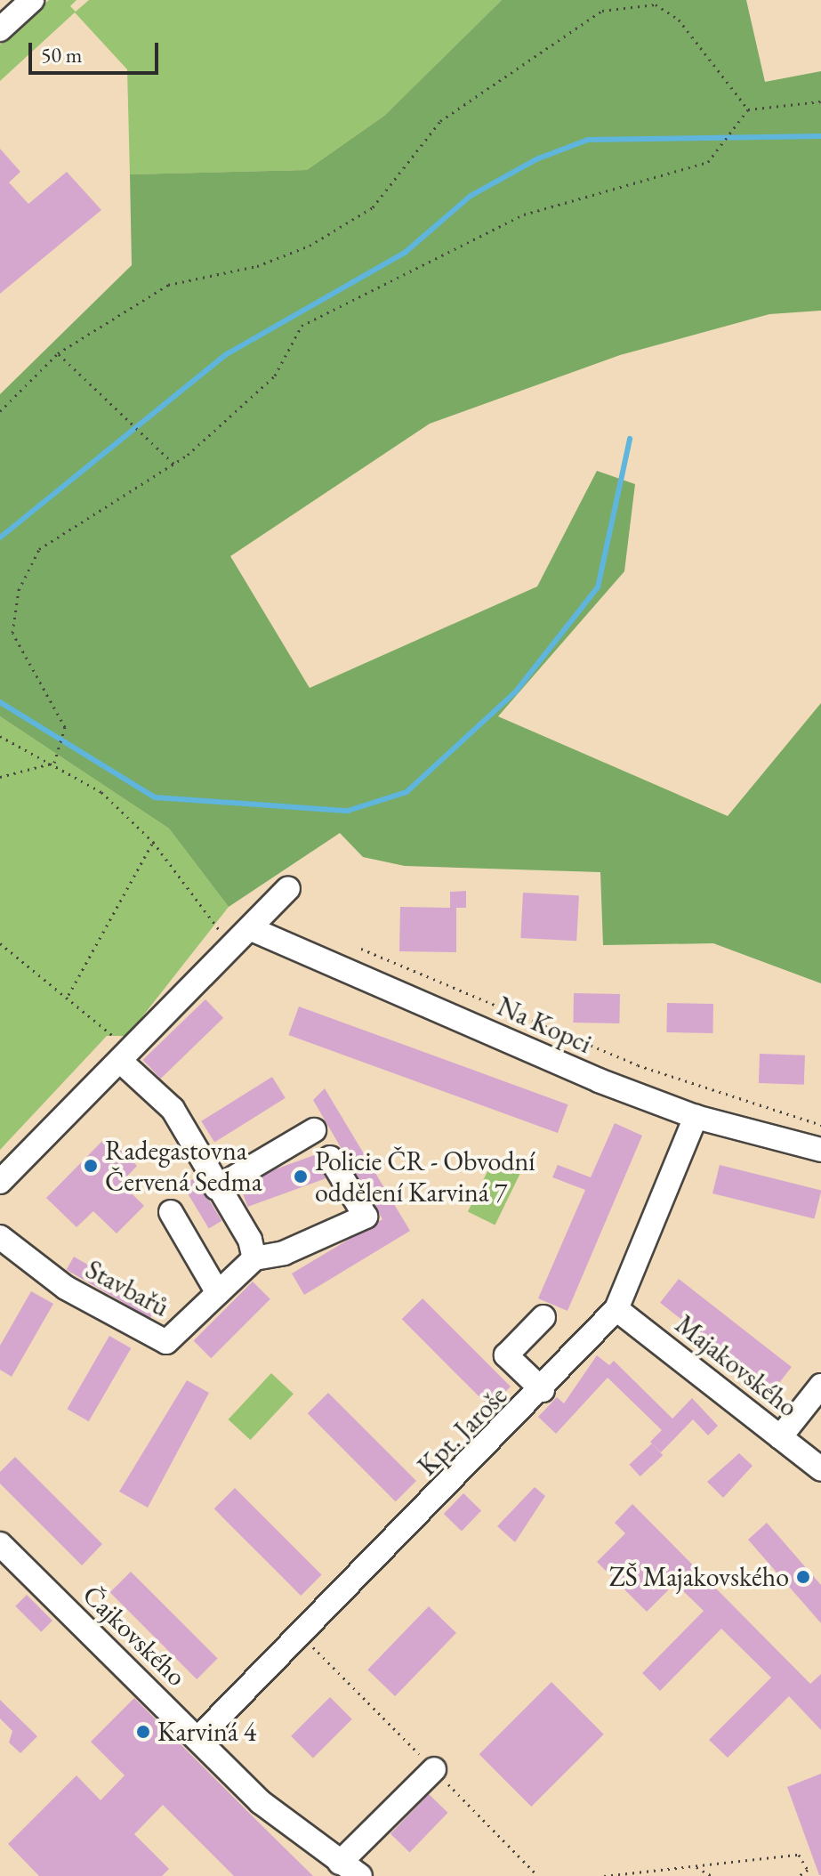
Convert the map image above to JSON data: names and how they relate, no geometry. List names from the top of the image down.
{
  "streets": {
    "street": [
      "Na Kopci",
      "Stavbařů",
      "Majakovského",
      "Kpt. Jaroše",
      "Čajkovského"
    ]
  },
  "crossings": [
    ["Na Kopci", "Kpt. Jaroše"],
    ["Majakovského", "Kpt. Jaroše"],
    ["Kpt. Jaroše", "Čajkovského"]
  ],
  "places": [
    "Radegastovna Červená Sedma",
    "Policie ČR - Obvodní oddělení Karviná 7",
    "ZŠ Majakovského",
    "Karviná 4"
  ],
  "scale_bar": "50 m"
}
